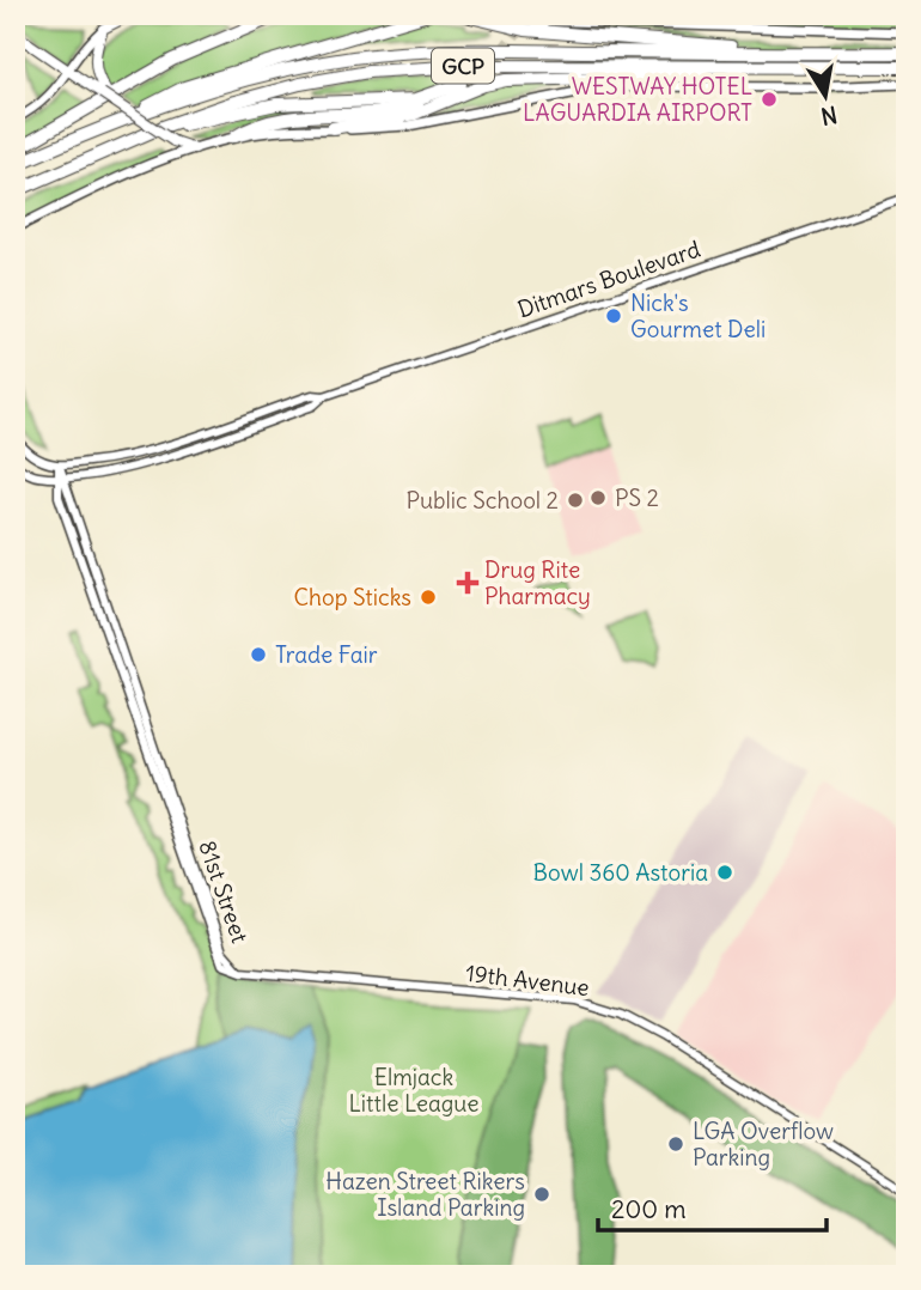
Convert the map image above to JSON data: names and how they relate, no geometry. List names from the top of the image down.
{
  "streets": {
    "highway": ["GCP"],
    "street": ["Ditmars Boulevard", "81st Street", "19th Avenue"]
  },
  "crossings": [
    ["Ditmars Boulevard", "81st Street"],
    ["81st Street", "19th Avenue"]
  ],
  "parks": ["Elmjack Little League"],
  "places": {
    "other": [
      "WESTWAY HOTEL LAGUARDIA AIRPORT",
      "Nick's Gourmet Deli",
      "PS 2",
      "Public School 2",
      "Chop Sticks",
      "Trade Fair",
      "Bowl 360 Astoria",
      "LGA Overflow Parking",
      "Hazen Street Rikers Island Parking"
    ],
    "health": ["Drug Rite Pharmacy"]
  },
  "scale_bar": "200 m",
  "north": "bottom"
}
